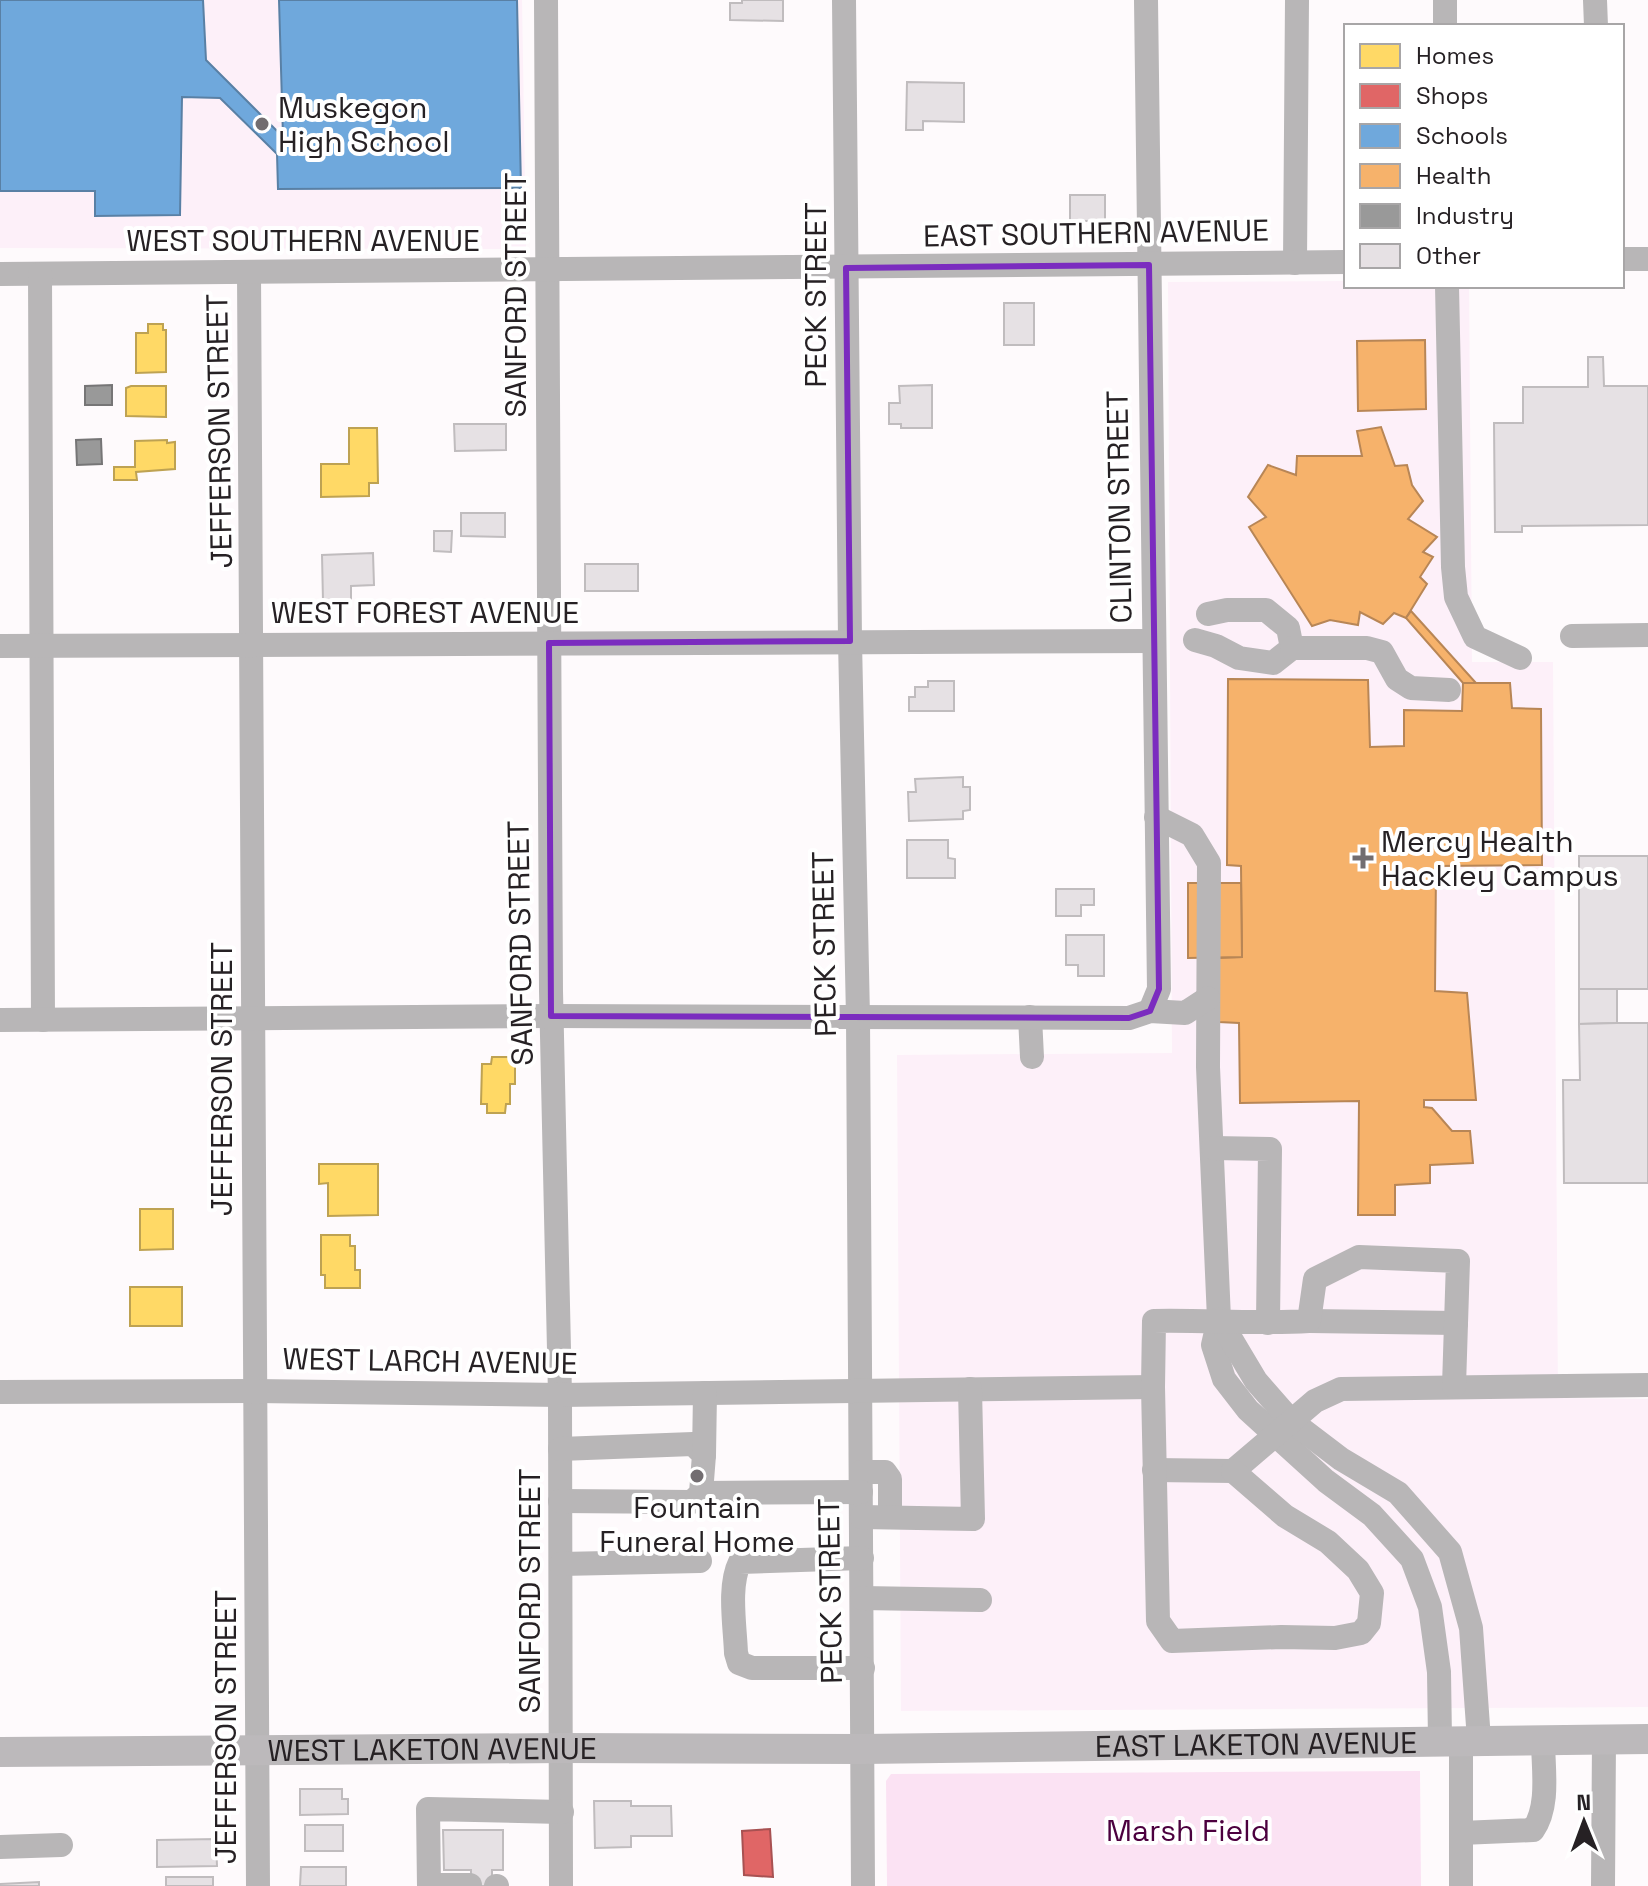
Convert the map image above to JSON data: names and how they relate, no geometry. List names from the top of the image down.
{
  "streets": {
    "main road": ["EAST LAKETON AVENUE", "WEST LAKETON AVENUE"],
    "street": [
      "EAST SOUTHERN AVENUE",
      "WEST SOUTHERN AVENUE",
      "SANFORD STREET",
      "PECK STREET",
      "JEFFERSON STREET",
      "CLINTON STREET",
      "WEST FOREST AVENUE",
      "WEST LARCH AVENUE"
    ]
  },
  "crossings": [
    ["EAST SOUTHERN AVENUE", "WEST SOUTHERN AVENUE"],
    ["EAST SOUTHERN AVENUE", "PECK STREET"],
    ["EAST SOUTHERN AVENUE", "CLINTON STREET"],
    ["WEST SOUTHERN AVENUE", "SANFORD STREET"],
    ["WEST SOUTHERN AVENUE", "PECK STREET"],
    ["WEST SOUTHERN AVENUE", "JEFFERSON STREET"],
    ["SANFORD STREET", "WEST FOREST AVENUE"],
    ["SANFORD STREET", "WEST LARCH AVENUE"],
    ["SANFORD STREET", "WEST LAKETON AVENUE"],
    ["PECK STREET", "WEST FOREST AVENUE"],
    ["PECK STREET", "WEST LARCH AVENUE"],
    ["PECK STREET", "EAST LAKETON AVENUE"],
    ["PECK STREET", "WEST LAKETON AVENUE"],
    ["JEFFERSON STREET", "WEST FOREST AVENUE"],
    ["JEFFERSON STREET", "WEST LARCH AVENUE"],
    ["JEFFERSON STREET", "WEST LAKETON AVENUE"],
    ["CLINTON STREET", "WEST FOREST AVENUE"],
    ["EAST LAKETON AVENUE", "WEST LAKETON AVENUE"]
  ],
  "parks": ["Marsh Field"],
  "places": {
    "other": ["Muskegon High School", "Fountain Funeral Home"],
    "health": ["Mercy Health Hackley Campus"]
  },
  "legend": [
    "Homes",
    "Shops",
    "Schools",
    "Health",
    "Industry",
    "Other"
  ],
  "north": "top"
}
